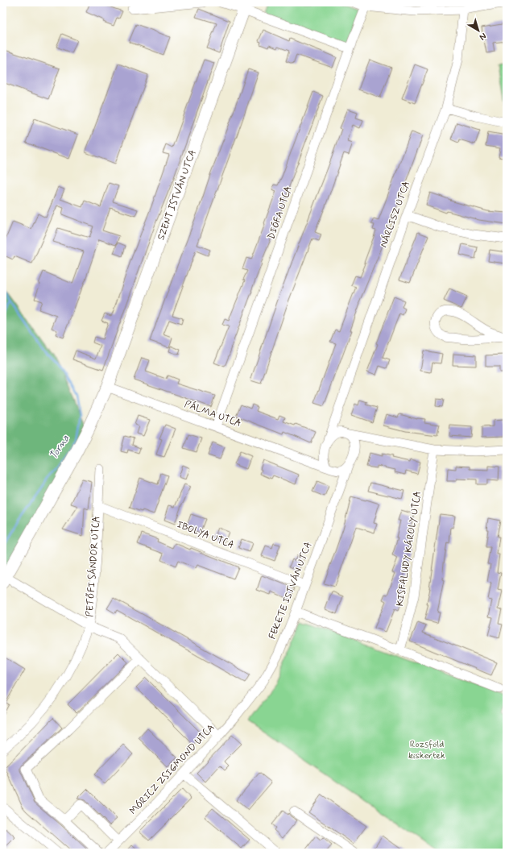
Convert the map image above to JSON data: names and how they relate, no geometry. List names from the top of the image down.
{
  "streets": {
    "main road": ["SZENT ISTVÁN UTCA"],
    "street": [
      "DIÓFA UTCA",
      "NÁRCISZ UTCA",
      "PÁLMA UTCA",
      "IBOLYA UTCA",
      "KISFALUDY KÁROLY UTCA",
      "PETŐFI SÁNDOR UTCA",
      "FEKETE ISTVÁN UTCA",
      "MÓRICZ ZSIGMOND UTCA"
    ]
  },
  "crossings": [
    ["SZENT ISTVÁN UTCA", "PÁLMA UTCA"],
    ["DIÓFA UTCA", "PÁLMA UTCA"],
    ["NÁRCISZ UTCA", "PÁLMA UTCA"],
    ["NÁRCISZ UTCA", "FEKETE ISTVÁN UTCA"],
    ["PÁLMA UTCA", "FEKETE ISTVÁN UTCA"],
    ["IBOLYA UTCA", "PETŐFI SÁNDOR UTCA"],
    ["IBOLYA UTCA", "FEKETE ISTVÁN UTCA"],
    ["FEKETE ISTVÁN UTCA", "MÓRICZ ZSIGMOND UTCA"]
  ],
  "water": ["Torna"],
  "parks": ["Rozsföld kiskertek"],
  "north": "bottom right"
}
